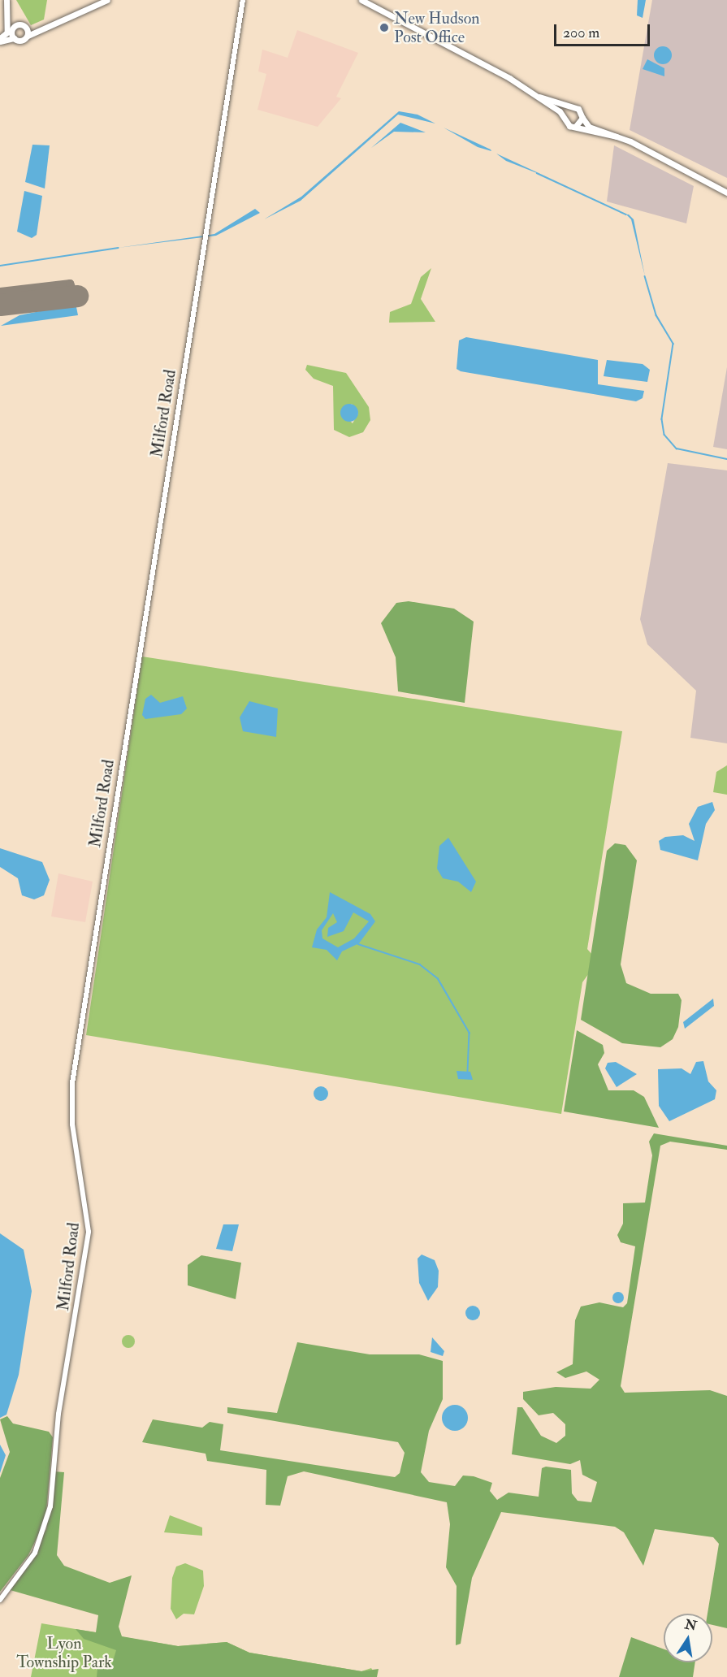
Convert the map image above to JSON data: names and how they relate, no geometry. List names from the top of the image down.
{
  "streets": {
    "street": ["Milford Road"]
  },
  "parks": ["Lyon Township Park"],
  "places": ["New Hudson Post Office"],
  "scale_bar": "200 m",
  "north": "top"
}
